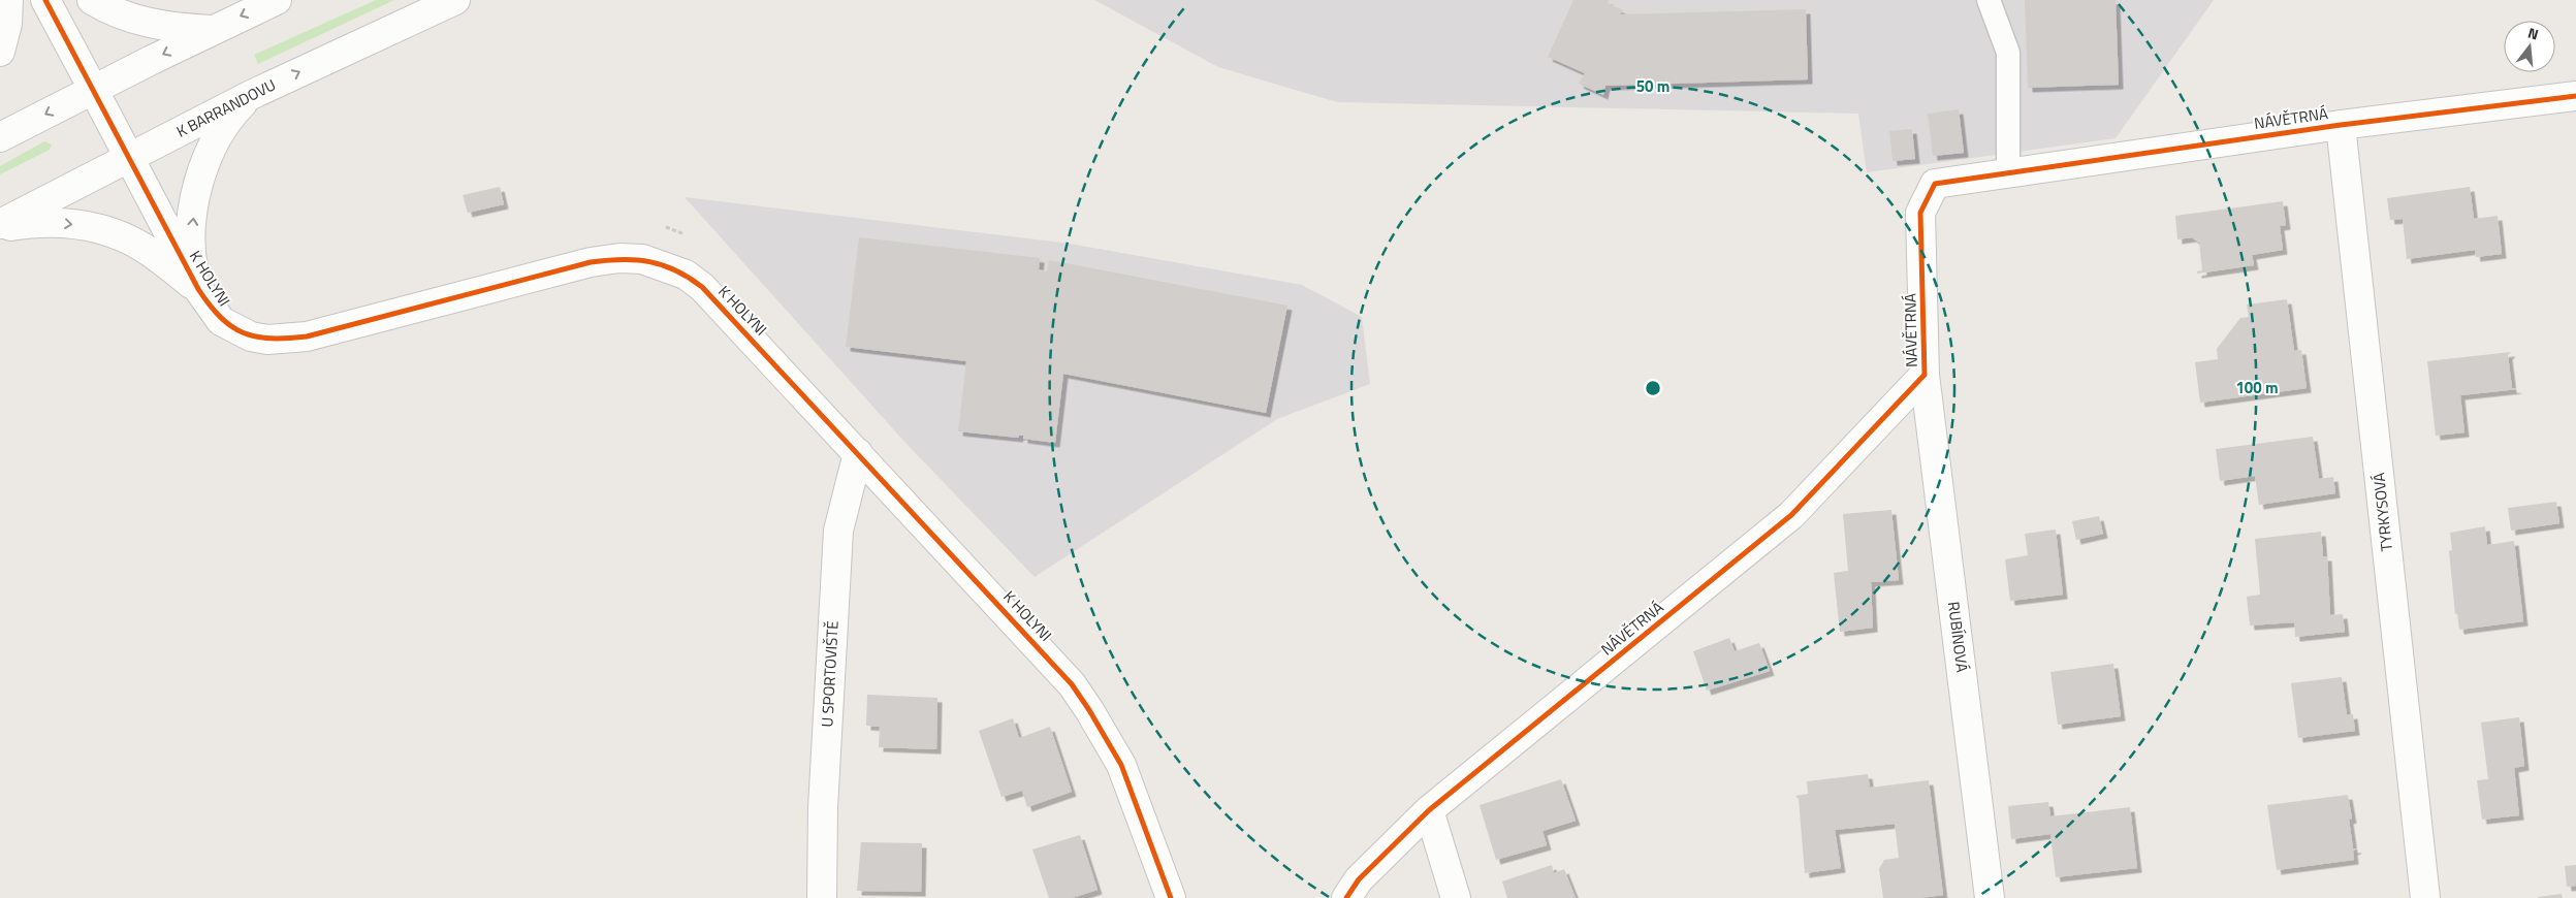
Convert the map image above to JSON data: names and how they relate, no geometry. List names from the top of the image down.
{
  "streets": {
    "street": [
      "K BARRANDOVU",
      "NÁVĚTRNÁ",
      "K HOLYNI",
      "TYRKYSOVÁ",
      "RUBÍNOVÁ",
      "U SPORTOVIŠTĚ"
    ]
  },
  "crossings": [
    ["K BARRANDOVU", "K HOLYNI"],
    ["NÁVĚTRNÁ", "TYRKYSOVÁ"],
    ["NÁVĚTRNÁ", "RUBÍNOVÁ"],
    ["K HOLYNI", "U SPORTOVIŠTĚ"]
  ],
  "one_way": ["K BARRANDOVU"],
  "north": "top",
  "rings": ["50 m", "100 m"]
}
